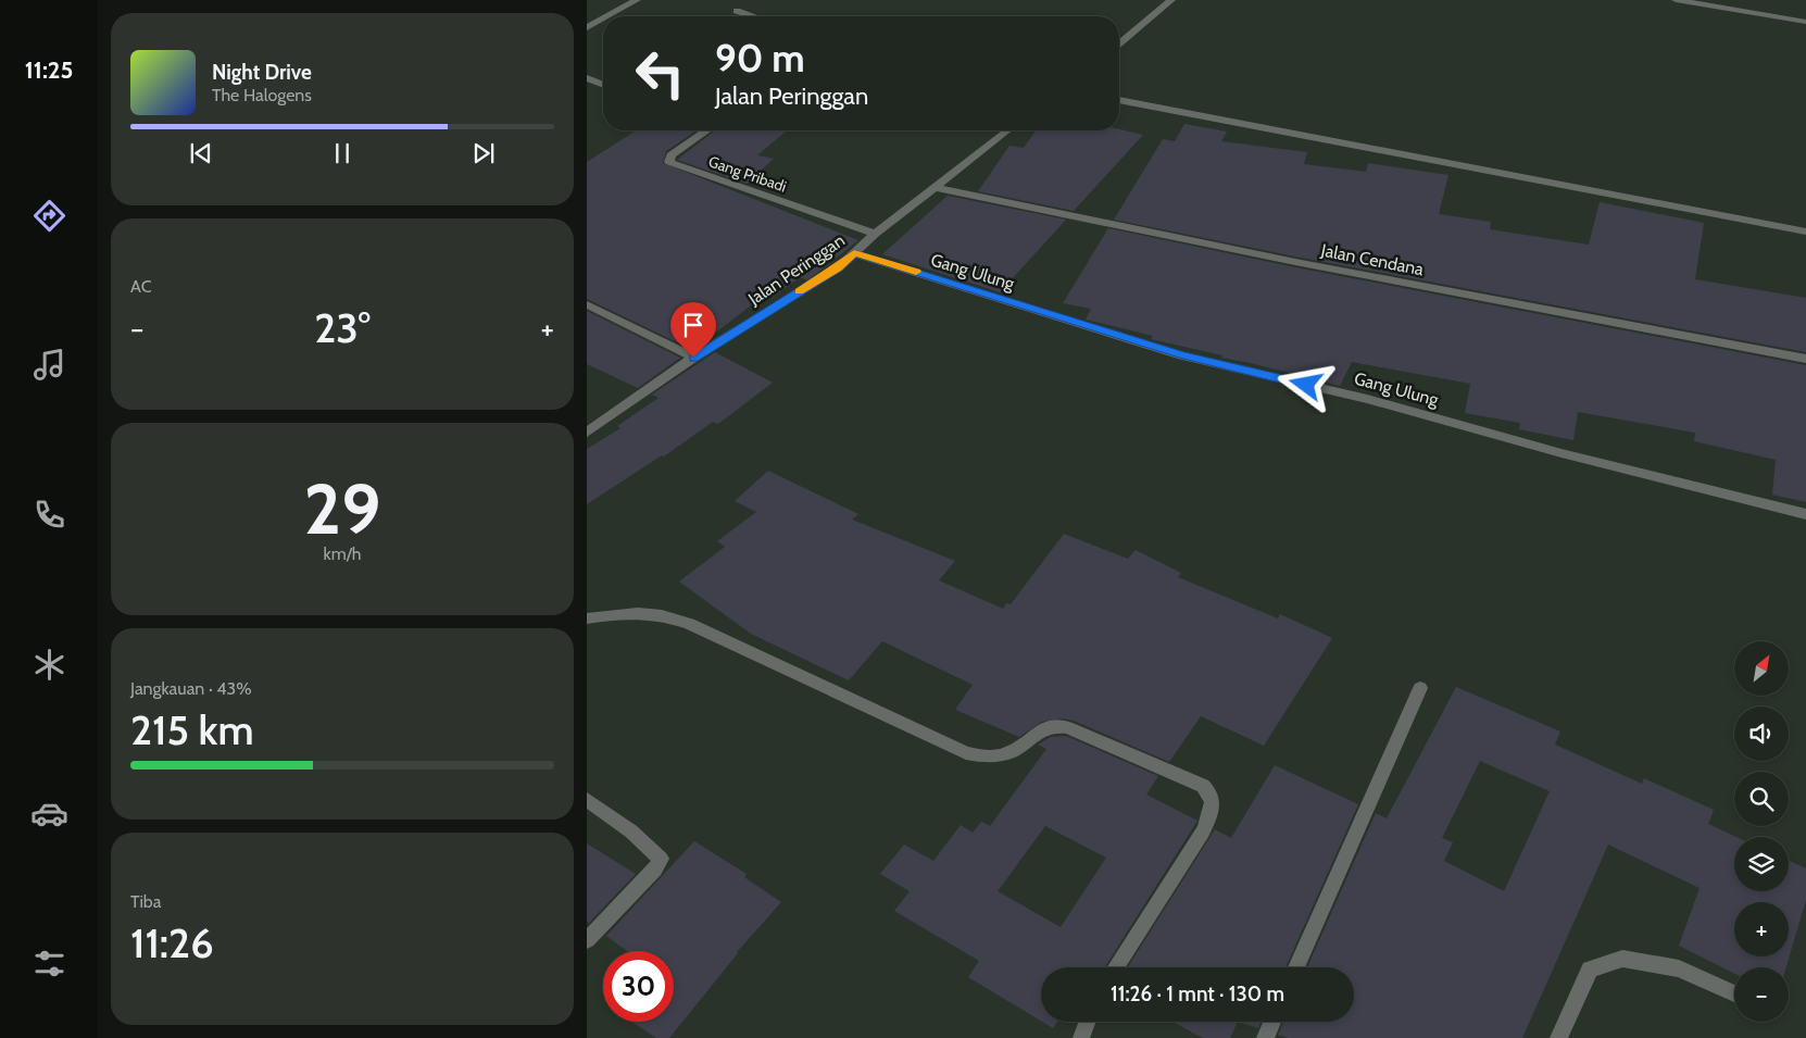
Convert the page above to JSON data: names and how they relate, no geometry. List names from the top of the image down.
{
  "streets": {
    "street": [
      "Gang Pribadi",
      "Jalan Cendana",
      "Jalan Peringgan",
      "Gang Ulung"
    ]
  },
  "crossings": [
    ["Gang Pribadi", "Jalan Peringgan"],
    ["Jalan Cendana", "Jalan Peringgan"],
    ["Jalan Peringgan", "Gang Ulung"]
  ],
  "north": "top right",
  "page": {
    "tabs": "11:25",
    "turn": ["90 m", "Jalan Peringgan"],
    "song": ["Night Drive", "The Halogens"],
    "tile": [
      "AC",
      ["29", "km/h"],
      ["Jangkauan · 43%", "215 km"],
      ["Tiba", "11:26"]
    ],
    "heat": ["−", "23°", "+"],
    "map_buttons": ["+", "−"],
    "limit": "30",
    "trip": "11:26 · 1 mnt · 130 m"
  }
}
